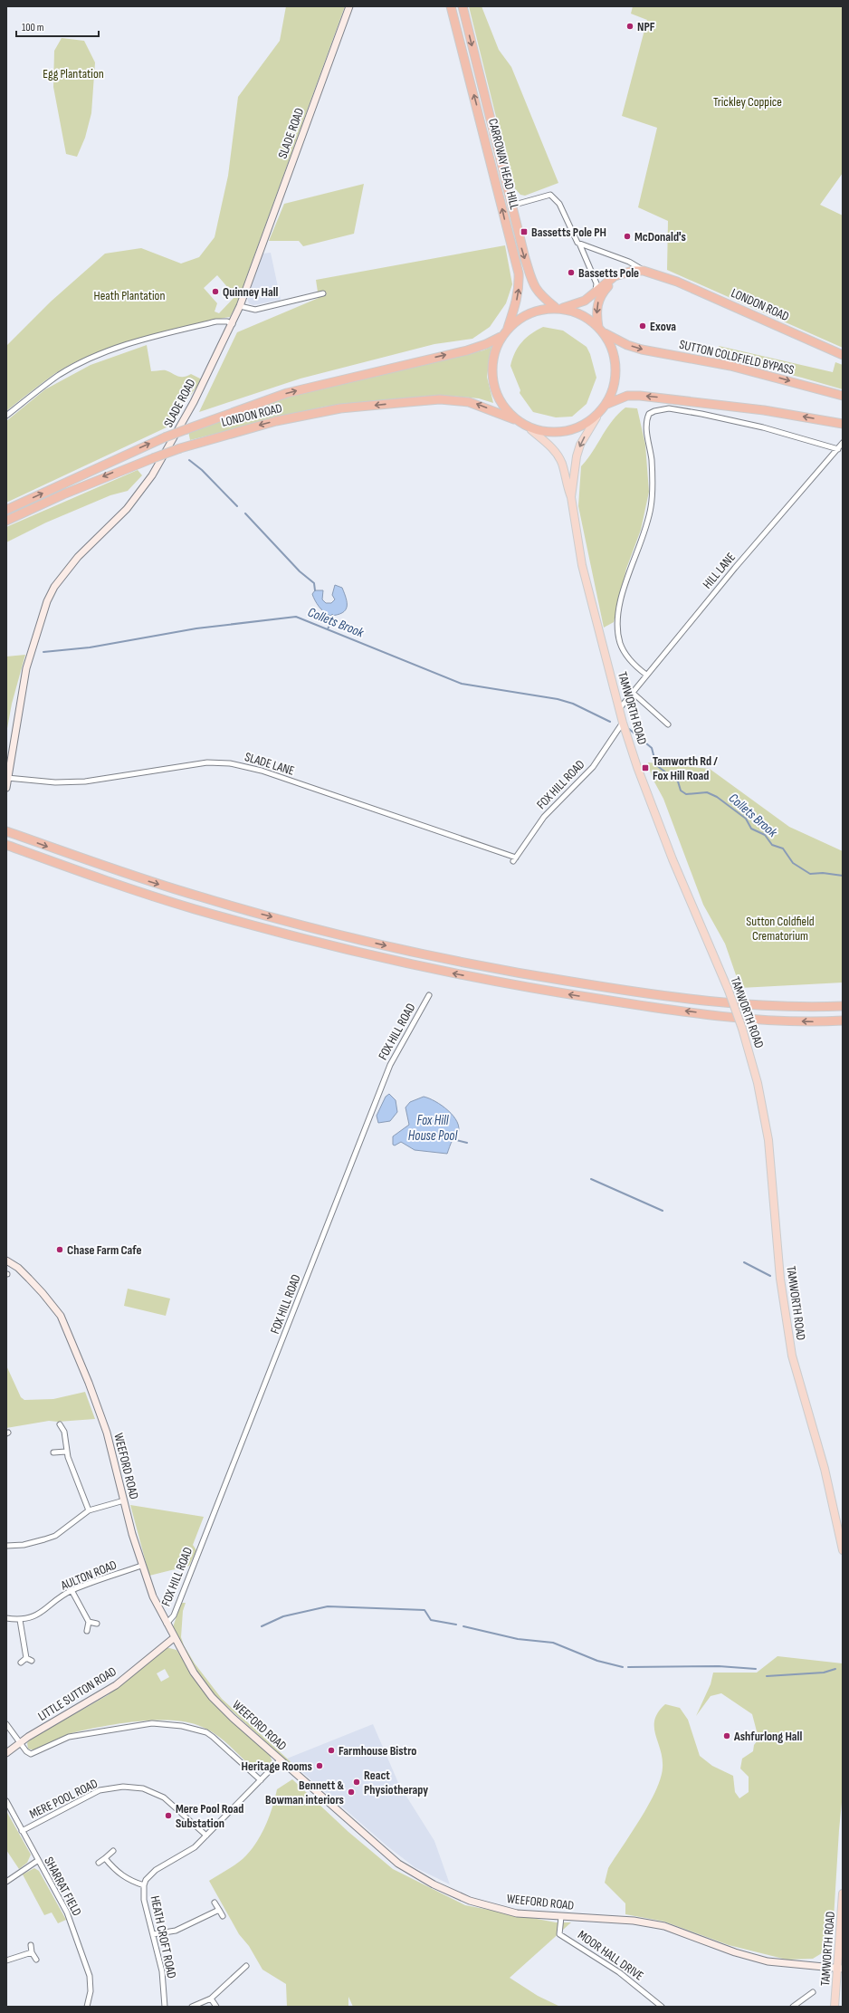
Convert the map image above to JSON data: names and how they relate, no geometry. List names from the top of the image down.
{
  "streets": {
    "highway": ["CARROWAY HEAD HILL", "LONDON ROAD", "SUTTON COLDFIELD BYPASS"],
    "main road": ["TAMWORTH ROAD"],
    "street": [
      "SLADE ROAD",
      "HILL LANE",
      "SLADE LANE",
      "FOX HILL ROAD",
      "WEEFORD ROAD",
      "AULTON ROAD",
      "LITTLE SUTTON ROAD",
      "MERE POOL ROAD",
      "SHARRAT FIELD",
      "HEATH CROFT ROAD",
      "MOOR HALL DRIVE"
    ]
  },
  "crossings": [
    ["SLADE ROAD", "SLADE LANE"],
    ["CARROWAY HEAD HILL", "LONDON ROAD"],
    ["CARROWAY HEAD HILL", "SUTTON COLDFIELD BYPASS"],
    ["CARROWAY HEAD HILL", "TAMWORTH ROAD"],
    ["LONDON ROAD", "SUTTON COLDFIELD BYPASS"],
    ["LONDON ROAD", "TAMWORTH ROAD"],
    ["SUTTON COLDFIELD BYPASS", "TAMWORTH ROAD"],
    ["HILL LANE", "TAMWORTH ROAD"],
    ["TAMWORTH ROAD", "FOX HILL ROAD"],
    ["TAMWORTH ROAD", "WEEFORD ROAD"],
    ["SLADE LANE", "FOX HILL ROAD"],
    ["FOX HILL ROAD", "WEEFORD ROAD"],
    ["WEEFORD ROAD", "AULTON ROAD"],
    ["WEEFORD ROAD", "LITTLE SUTTON ROAD"],
    ["WEEFORD ROAD", "HEATH CROFT ROAD"],
    ["WEEFORD ROAD", "MOOR HALL DRIVE"],
    ["MERE POOL ROAD", "SHARRAT FIELD"],
    ["MERE POOL ROAD", "HEATH CROFT ROAD"]
  ],
  "water": ["Collets Brook", "Fox Hill House Pool"],
  "parks": [
    "Egg Plantation",
    "Trickley Coppice",
    "Heath Plantation",
    "Sutton Coldfield Crematorium"
  ],
  "places": {
    "other": [
      "NPF",
      "McDonald's",
      "Bassetts Pole",
      "Quinney Hall",
      "Exova",
      "Chase Farm Cafe",
      "Ashfurlong Hall",
      "Farmhouse Bistro",
      "Heritage Rooms",
      "React Physiotherapy",
      "Bennett & Bowman interiors",
      "Mere Pool Road Substation"
    ],
    "transit": ["Bassetts Pole PH", "Tamworth Rd / Fox Hill Road"]
  },
  "scale_bar": "100 m"
}
